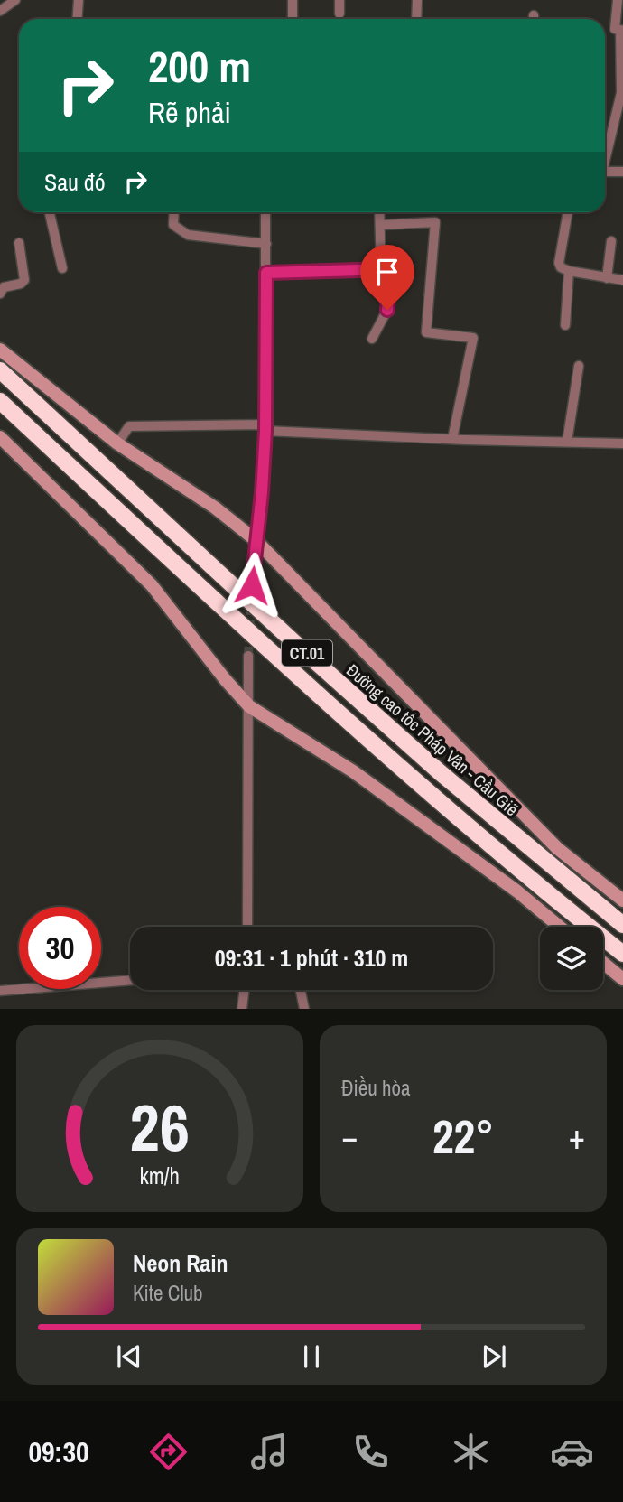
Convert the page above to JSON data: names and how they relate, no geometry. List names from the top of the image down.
{
  "streets": {
    "highway": ["CT.01", "Đường cao tốc Pháp Vân - Cầu Giẽ"]
  },
  "page": {
    "turn": ["200 m", "Rẽ phải"],
    "then": "Sau đó",
    "limit": "30",
    "trip": "09:31 · 1 phút · 310 m",
    "tile": "Điều hòa",
    "heat": ["−", "22°", "+"],
    "song": ["Neon Rain", "Kite Club"],
    "tabs": "09:30",
    "gauge": ["26", "km/h"]
  }
}
